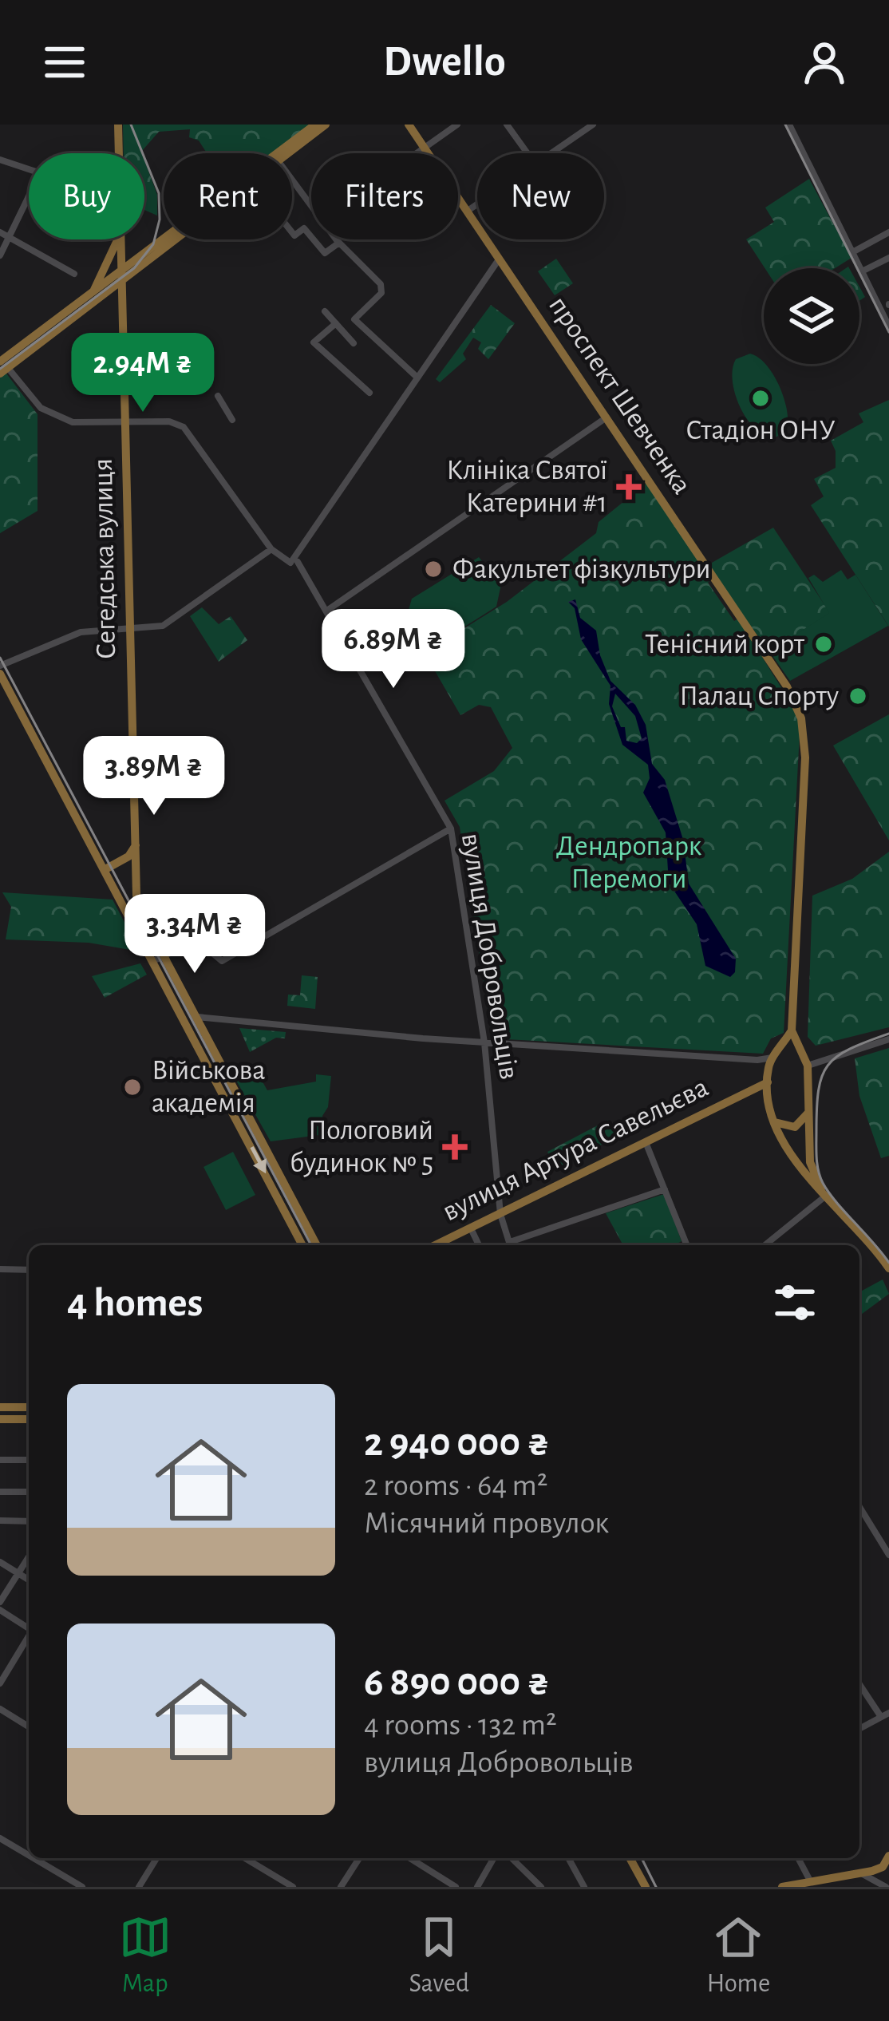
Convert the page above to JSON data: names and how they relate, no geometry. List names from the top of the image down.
{
  "streets": {
    "main road": ["проспект Шевченка", "Сегедська вулиця", "вулиця Артура Савельєва"],
    "street": ["вулиця Добровольців"]
  },
  "crossings": [
    ["проспект Шевченка", "вулиця Артура Савельєва"],
    ["Сегедська вулиця", "вулиця Добровольців"],
    ["вулиця Добровольців", "вулиця Артура Савельєва"]
  ],
  "parks": ["Дендропарк Перемоги"],
  "places": {
    "other": [
      "Стадіон ОНУ",
      "Факультет фізкультури",
      "Тенісний корт",
      "Палац Спорту",
      "Військова академія"
    ],
    "health": ["Клініка Святої Катерини #1", "Пологовий будинок № 5"]
  },
  "page": {
    "header": "Dwello",
    "chip": [
      "Buy",
      "Rent",
      "Filters",
      "New"
    ],
    "price": [
      "2.94M ₴",
      "6.89M ₴",
      "3.89M ₴",
      "3.34M ₴"
    ],
    "heading": "4 homes",
    "list": [
      {
        "name": "2 940 000 ₴",
        "note": "2 rooms · 64 m² · Місячний провулок"
      },
      {
        "name": "6 890 000 ₴",
        "note": "4 rooms · 132 m² · вулиця Добровольців"
      }
    ],
    "tabs": ["Map", "Saved", "Home"]
  }
}
